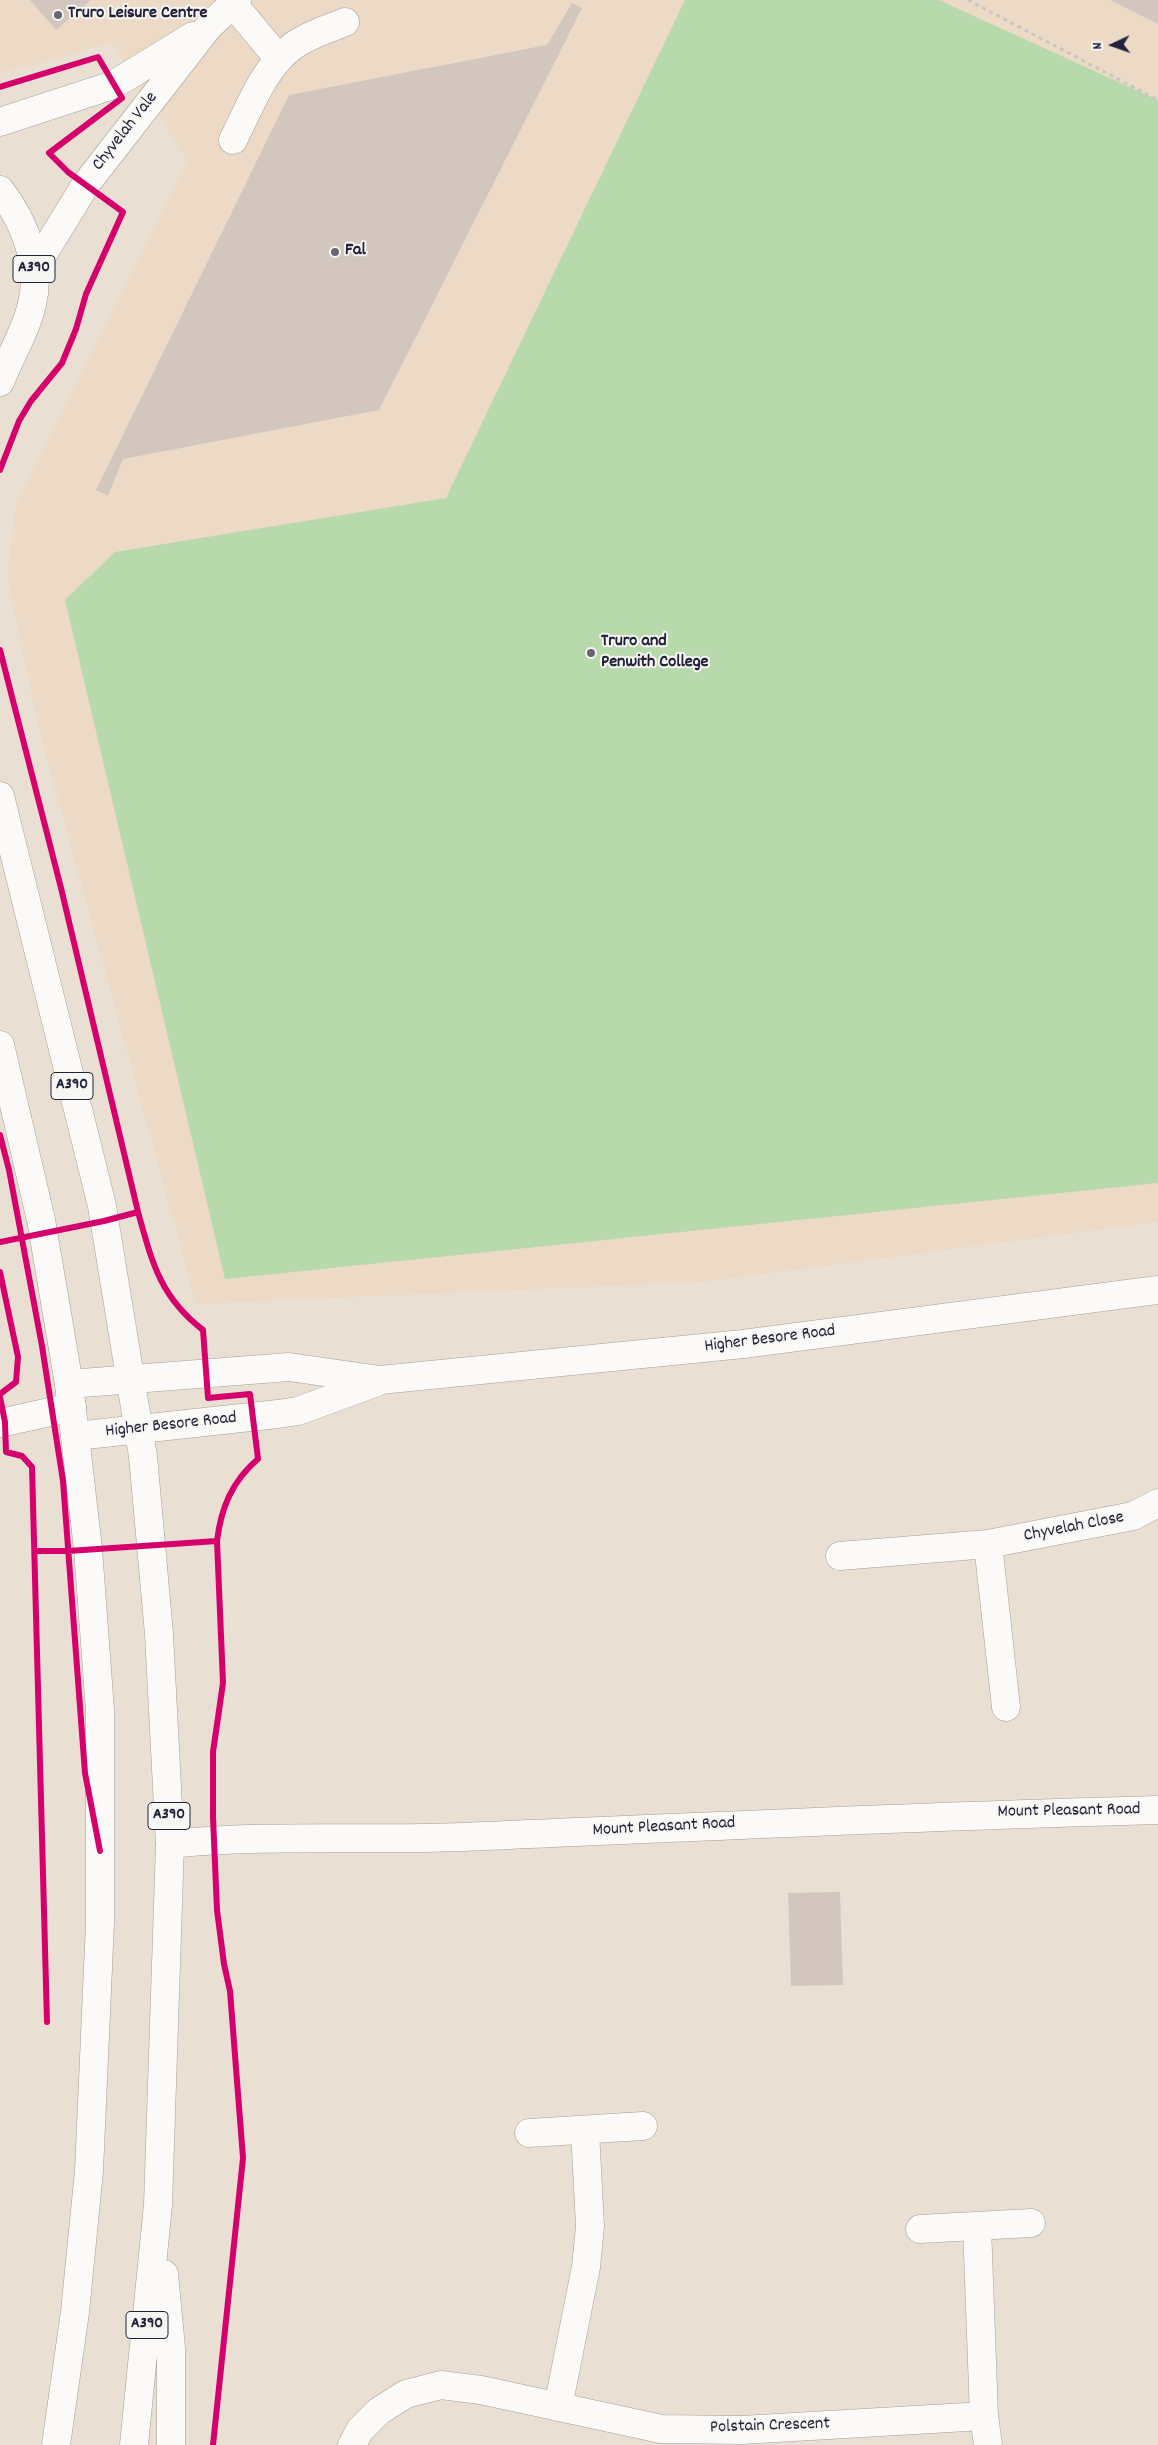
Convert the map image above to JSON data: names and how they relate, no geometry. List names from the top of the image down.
{
  "streets": {
    "main road": [
      "Chyvelah Vale",
      "A390",
      "Higher Besore Road",
      "Chyvelah Close",
      "Mount Pleasant Road",
      "Polstain Crescent"
    ]
  },
  "crossings": [
    ["Chyvelah Vale", "A390"],
    ["A390", "Higher Besore Road"],
    ["A390", "Mount Pleasant Road"]
  ],
  "places": ["Truro Leisure Centre", "Fal", "Truro and Penwith College"],
  "north": "left"
}
